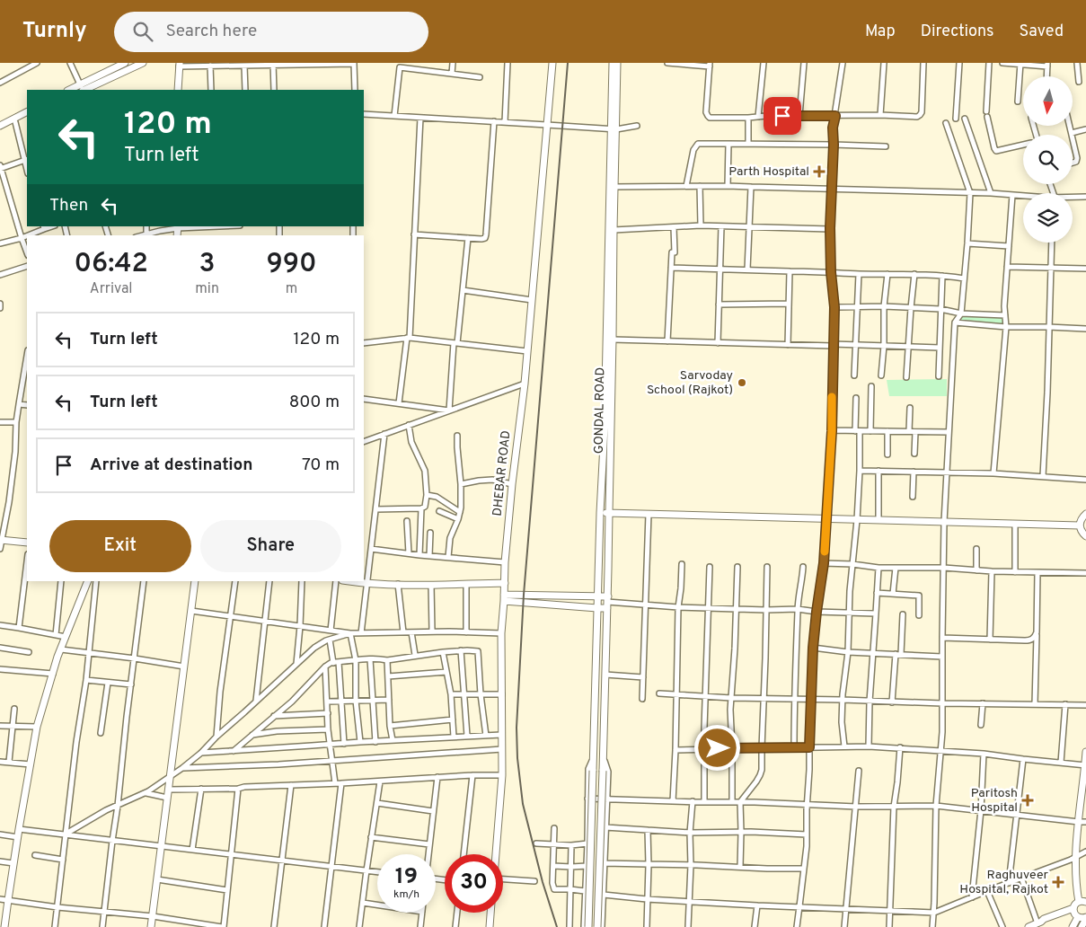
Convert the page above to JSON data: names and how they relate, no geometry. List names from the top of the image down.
{
  "streets": {
    "street": ["GONDAL ROAD", "DHEBAR ROAD"]
  },
  "places": {
    "health": ["Parth Hospital", "Paritosh Hospital", "Raghuveer Hospital, Rajkot"],
    "other": ["Sarvoday School (Rajkot)"]
  },
  "north": "bottom",
  "page": {
    "header": "Turnly",
    "search": "Search here",
    "nav": ["Map", "Directions", "Saved"],
    "turn": ["120 m", "Turn left"],
    "then": "Then",
    "eta": [
      "06:42",
      "Arrival",
      "3",
      "min",
      "990",
      "m"
    ],
    "list": [
      {
        "name": "Turn left",
        "value": "120 m"
      },
      {
        "name": "Turn left",
        "value": "800 m"
      },
      {
        "name": "Arrive at destination",
        "value": "70 m"
      }
    ],
    "buttons": ["Exit", "Share"],
    "speed": "19 km/h",
    "limit": "30"
  }
}
